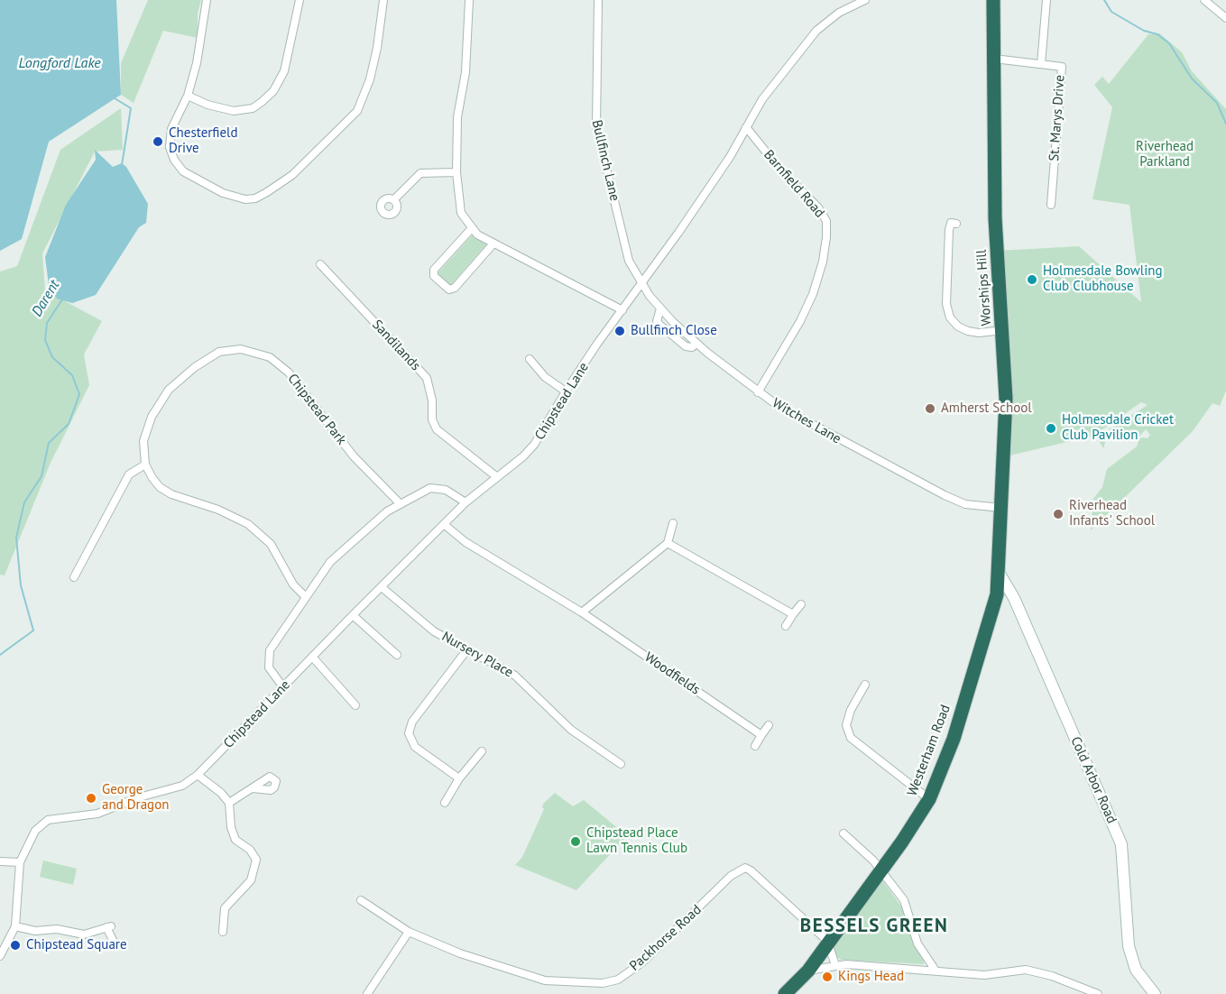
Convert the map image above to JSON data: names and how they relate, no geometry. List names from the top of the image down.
{
  "streets": {
    "highway": ["Worships Hill", "Westerham Road"],
    "main road": ["Cold Arbor Road"],
    "street": [
      "St. Marys Drive",
      "Bullfinch Lane",
      "Barnfield Road",
      "Sandilands",
      "Chipstead Lane",
      "Chipstead Park",
      "Witches Lane",
      "Nursery Place",
      "Woodfields",
      "Packhorse Road"
    ]
  },
  "crossings": [
    ["St. Marys Drive", "Worships Hill"],
    ["Bullfinch Lane", "Chipstead Lane"],
    ["Bullfinch Lane", "Witches Lane"],
    ["Barnfield Road", "Chipstead Lane"],
    ["Barnfield Road", "Witches Lane"],
    ["Worships Hill", "Witches Lane"],
    ["Worships Hill", "Westerham Road"],
    ["Worships Hill", "Cold Arbor Road"],
    ["Sandilands", "Chipstead Lane"],
    ["Chipstead Lane", "Witches Lane"],
    ["Chipstead Lane", "Nursery Place"],
    ["Chipstead Lane", "Woodfields"],
    ["Westerham Road", "Cold Arbor Road"],
    ["Westerham Road", "Packhorse Road"]
  ],
  "districts": ["BESSELS GREEN"],
  "water": ["Longford Lake", "Darent"],
  "parks": ["Riverhead Parkland"],
  "places": [
    "Chesterfield Drive",
    "Holmesdale Bowling Club Clubhouse",
    "Bullfinch Close",
    "Amherst School",
    "Holmesdale Cricket Club Pavilion",
    "Riverhead Infants' School",
    "George and Dragon",
    "Chipstead Place Lawn Tennis Club",
    "Chipstead Square",
    "Kings Head"
  ]
}
